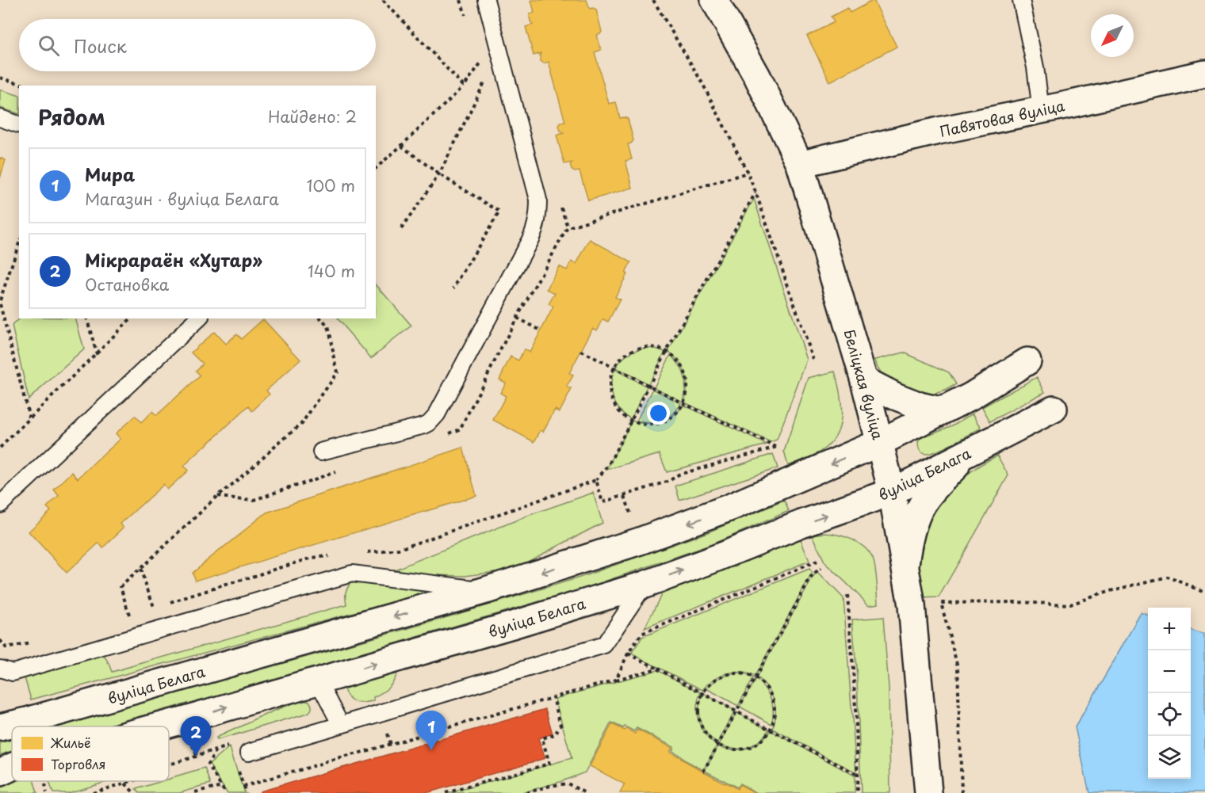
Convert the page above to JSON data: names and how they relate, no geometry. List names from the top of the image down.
{
  "streets": {
    "street": ["Павятовая вуліца", "Беліцкая вуліца", "вуліца Белага"]
  },
  "crossings": [
    ["Павятовая вуліца", "Беліцкая вуліца"],
    ["Беліцкая вуліца", "вуліца Белага"]
  ],
  "legend": ["Жильё", "Торговля"],
  "north": "bottom left",
  "page": {
    "search": "Поиск",
    "heading": ["Рядом", "Найдено: 2"],
    "list": [
      {
        "mark": "1",
        "name": "Мира",
        "note": "Магазин · вуліца Белага",
        "value": "100 m"
      },
      {
        "mark": "2",
        "name": "Мікрараён «Хутар»",
        "note": "Остановка",
        "value": "140 m"
      }
    ],
    "map_buttons": ["+", "−"],
    "pins": ["1", "2"]
  }
}
